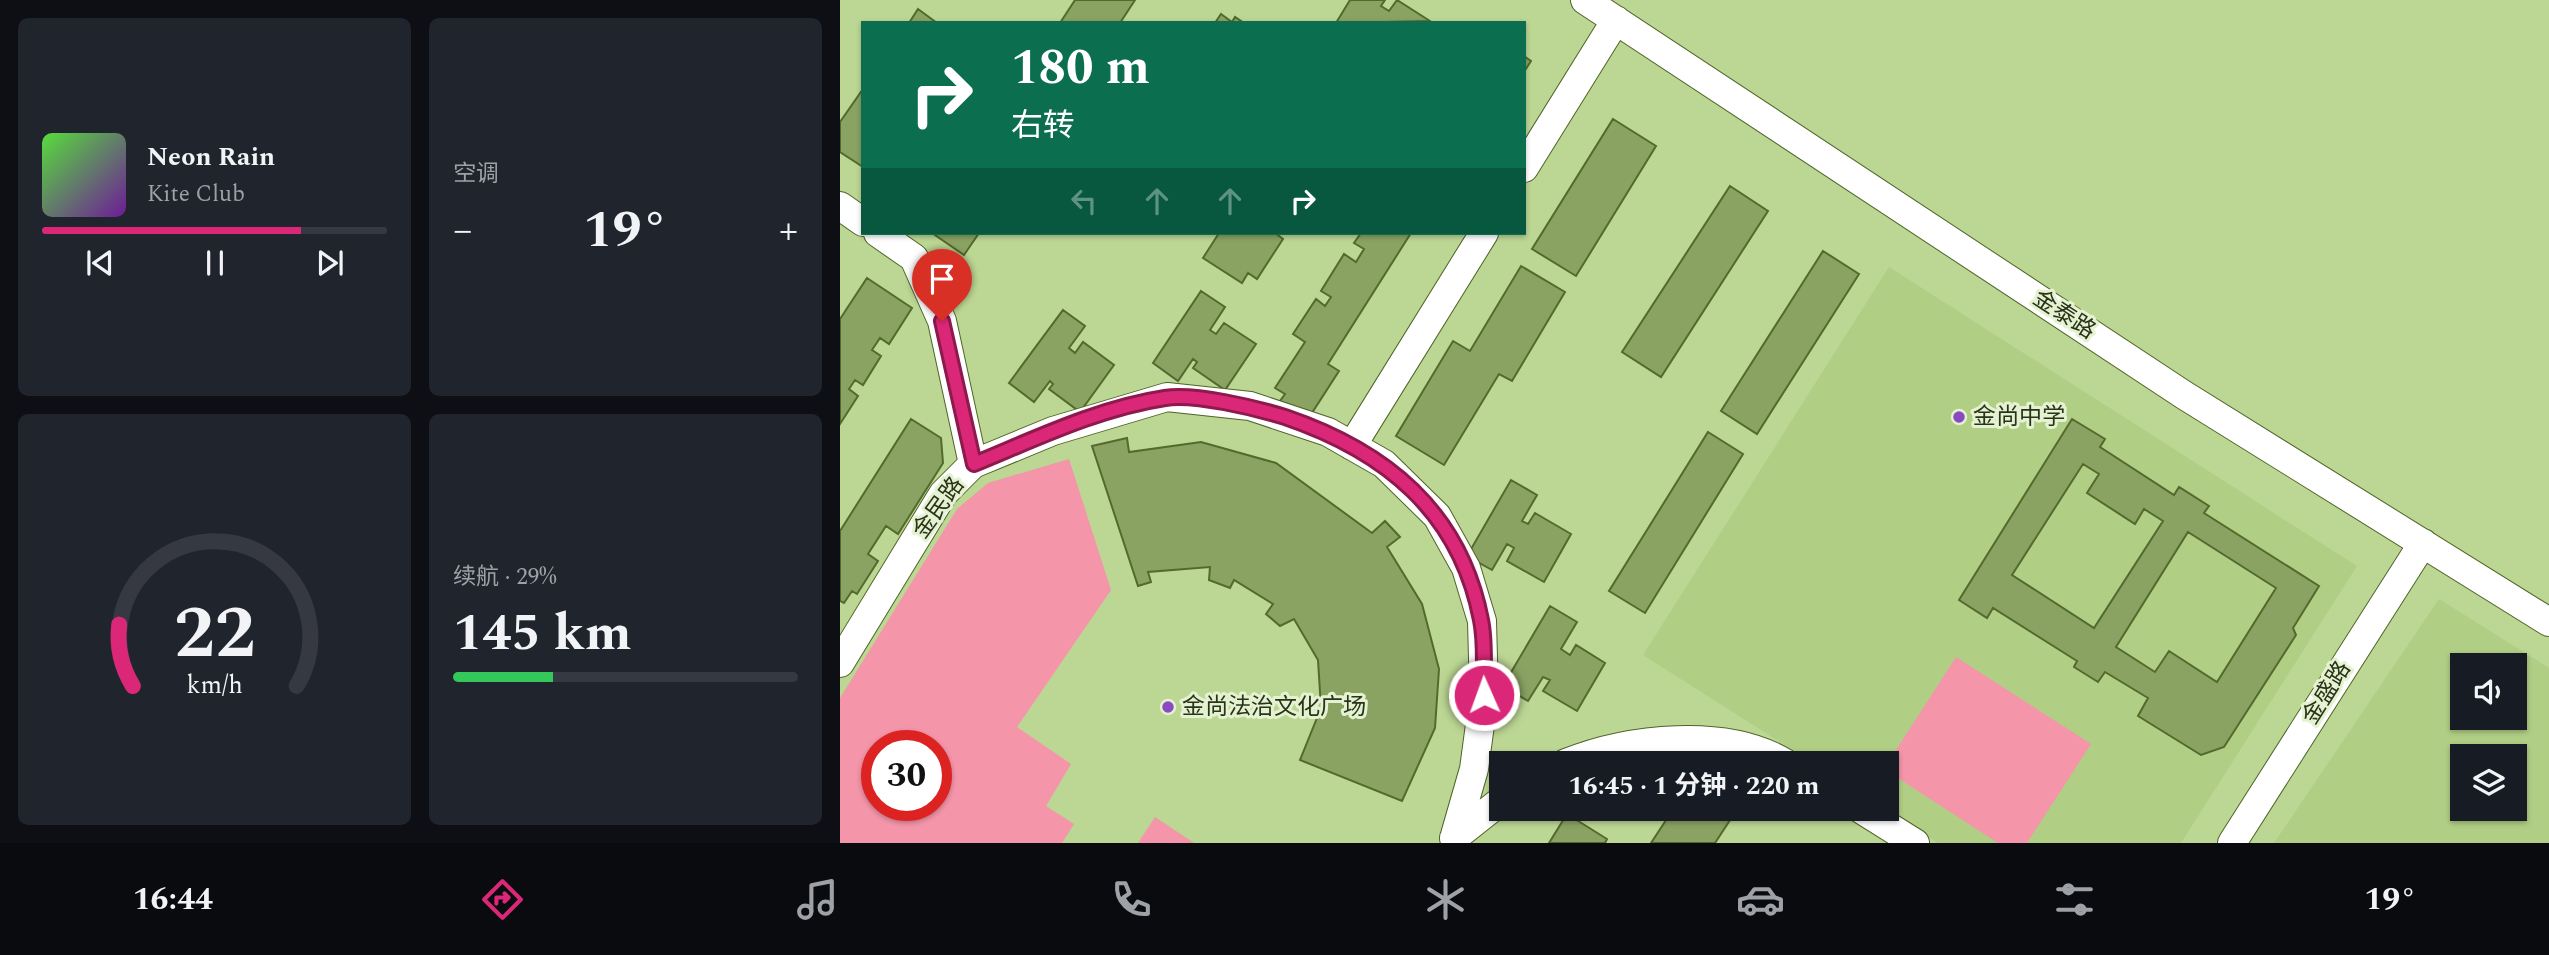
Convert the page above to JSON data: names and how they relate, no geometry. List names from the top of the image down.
{
  "streets": {
    "street": ["金泰路", "金民路", "金盛路"]
  },
  "crossings": [
    ["金泰路", "金盛路"]
  ],
  "places": ["金尚中学", "金尚法治文化广场"],
  "page": {
    "tile": [
      "空调",
      ["续航 · 29%", "145 km"]
    ],
    "turn": ["180 m", "右转"],
    "song": ["Neon Rain", "Kite Club"],
    "heat": ["−", "19°", "+"],
    "limit": "30",
    "trip": "16:45 · 1 分钟 · 220 m",
    "tabs": ["16:44", "19°"],
    "gauge": ["22", "km/h"]
  }
}
